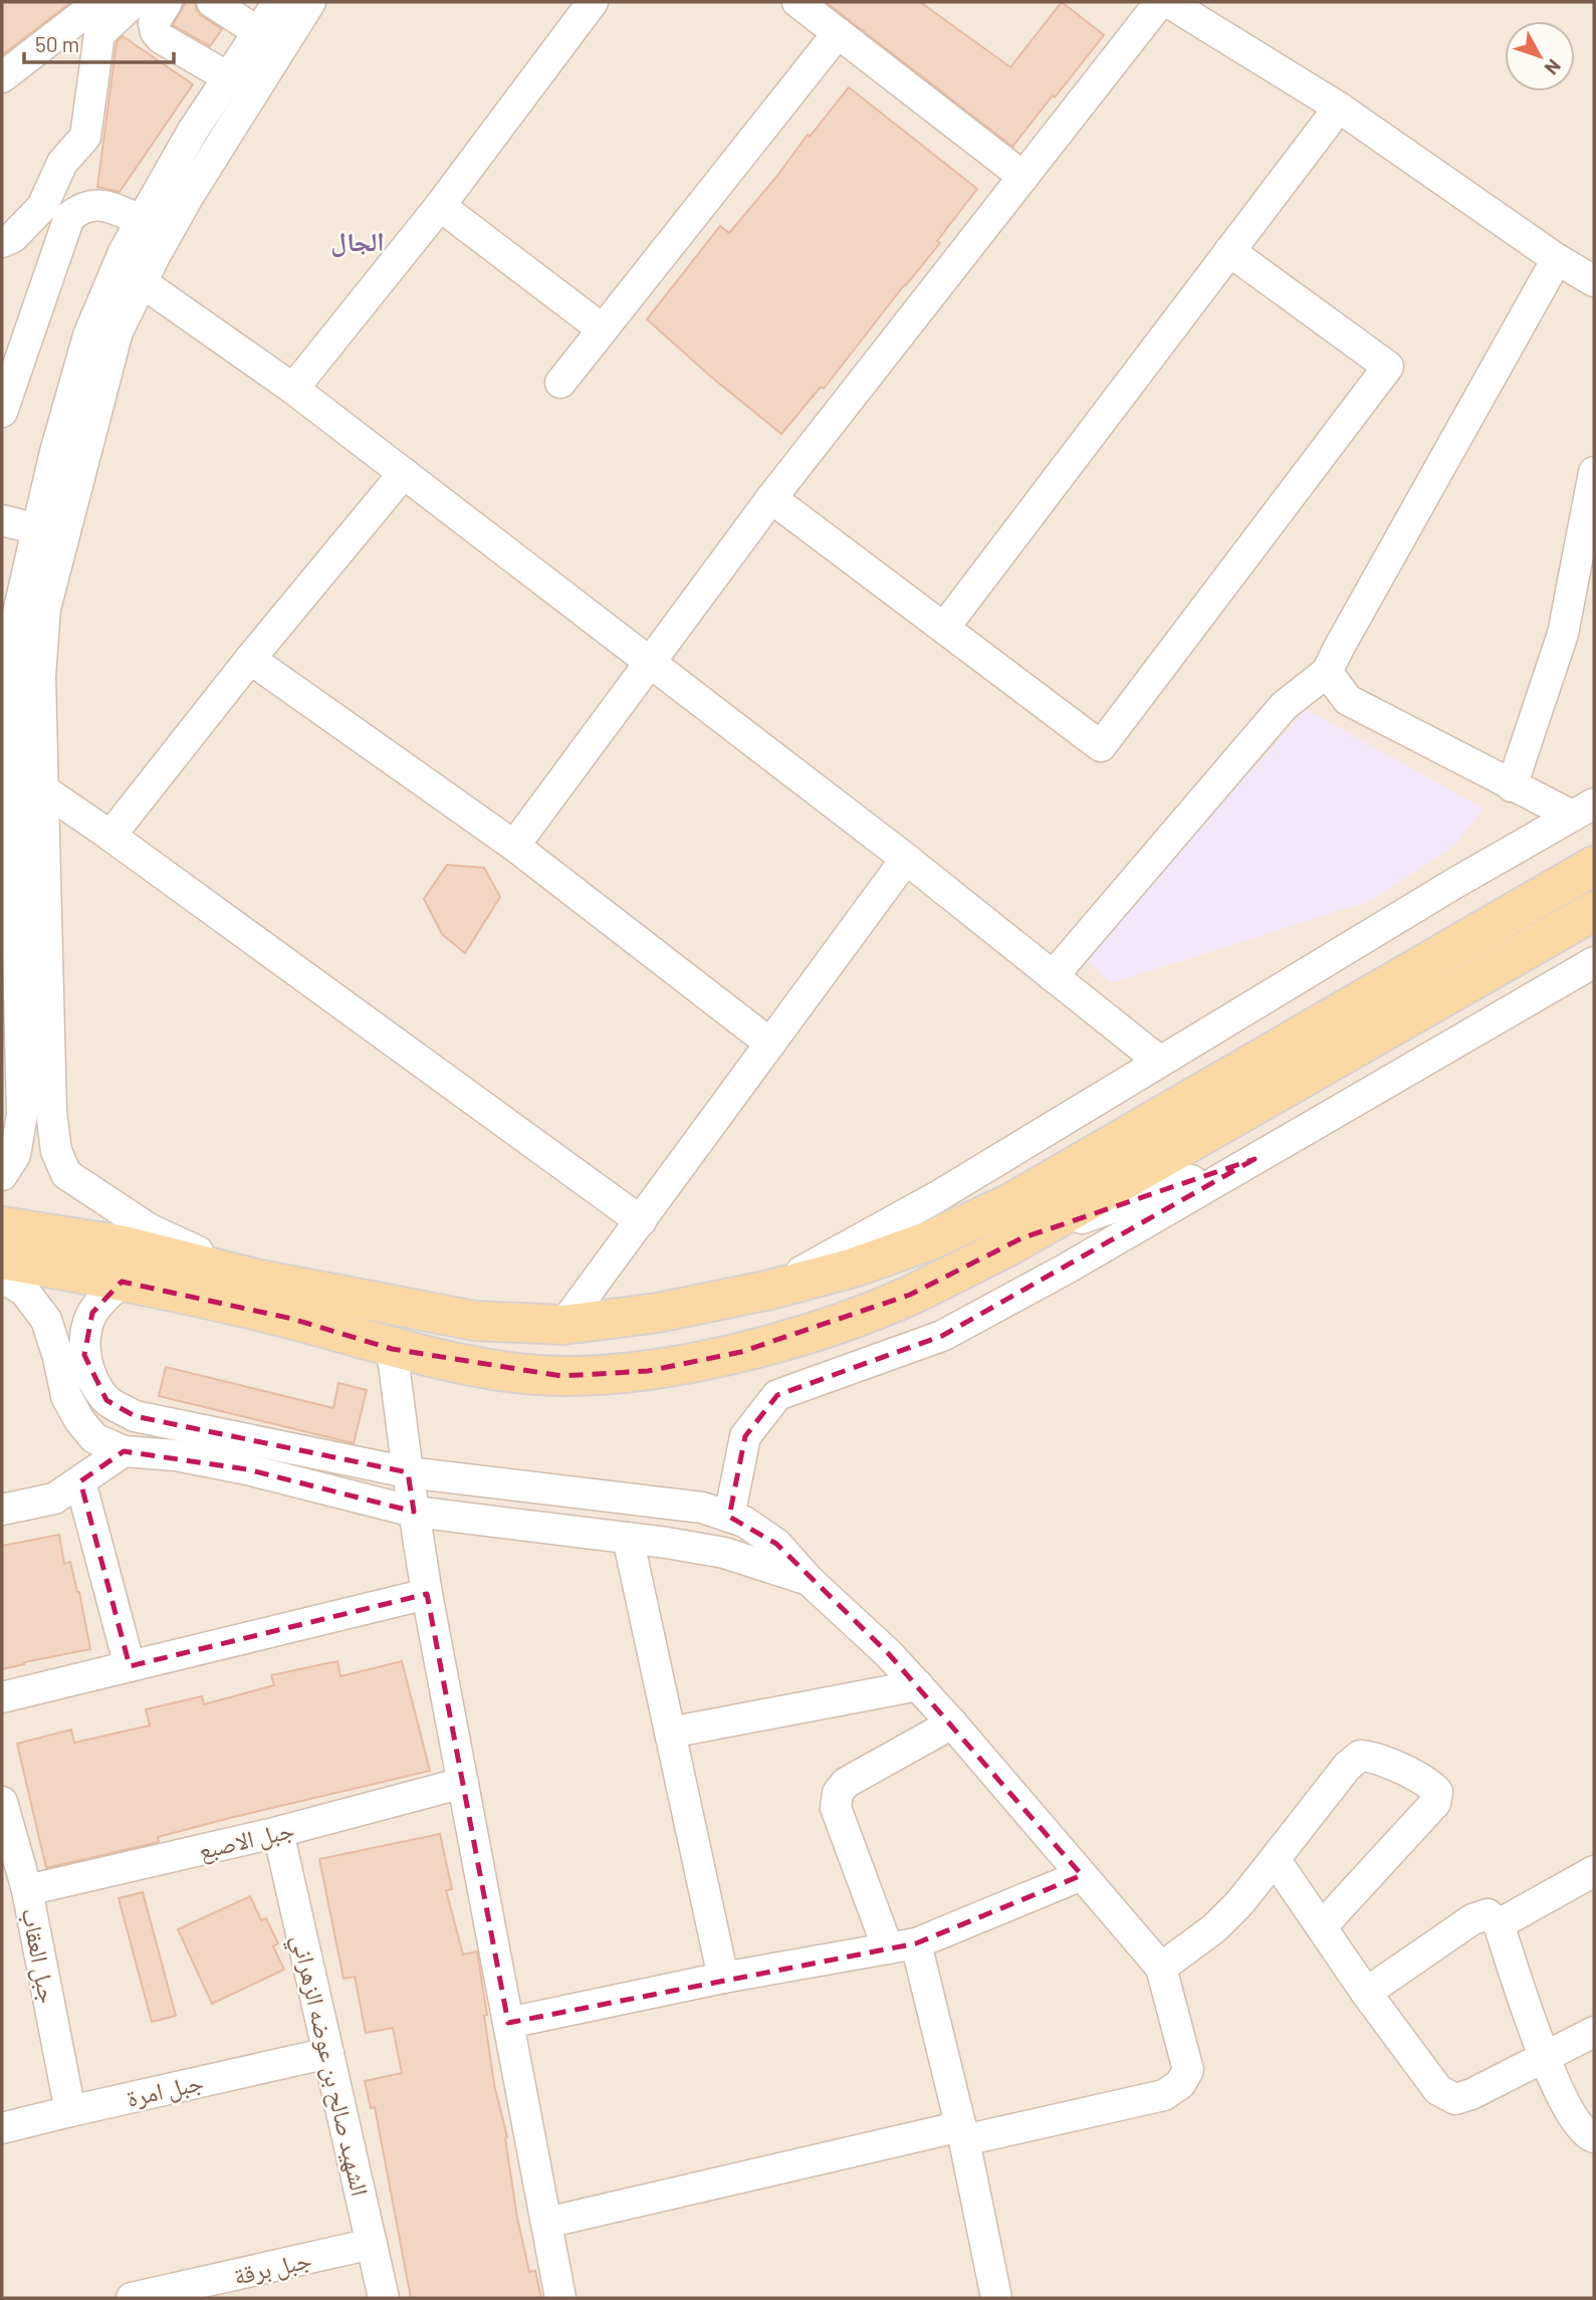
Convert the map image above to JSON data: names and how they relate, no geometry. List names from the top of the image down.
{
  "streets": {
    "street": [
      "جبل الاصبع",
      "جبل العقاب",
      "الشهيد صالح بن عوضه الزهراني",
      "جبل امرة",
      "جبل برقة"
    ]
  },
  "crossings": [
    ["جبل الاصبع", "جبل العقاب"],
    ["جبل الاصبع", "الشهيد صالح بن عوضه الزهراني"],
    ["جبل العقاب", "جبل امرة"],
    ["الشهيد صالح بن عوضه الزهراني", "جبل امرة"],
    ["الشهيد صالح بن عوضه الزهراني", "جبل برقة"]
  ],
  "districts": ["الجال"],
  "scale_bar": "50 m",
  "north": "bottom right"
}
